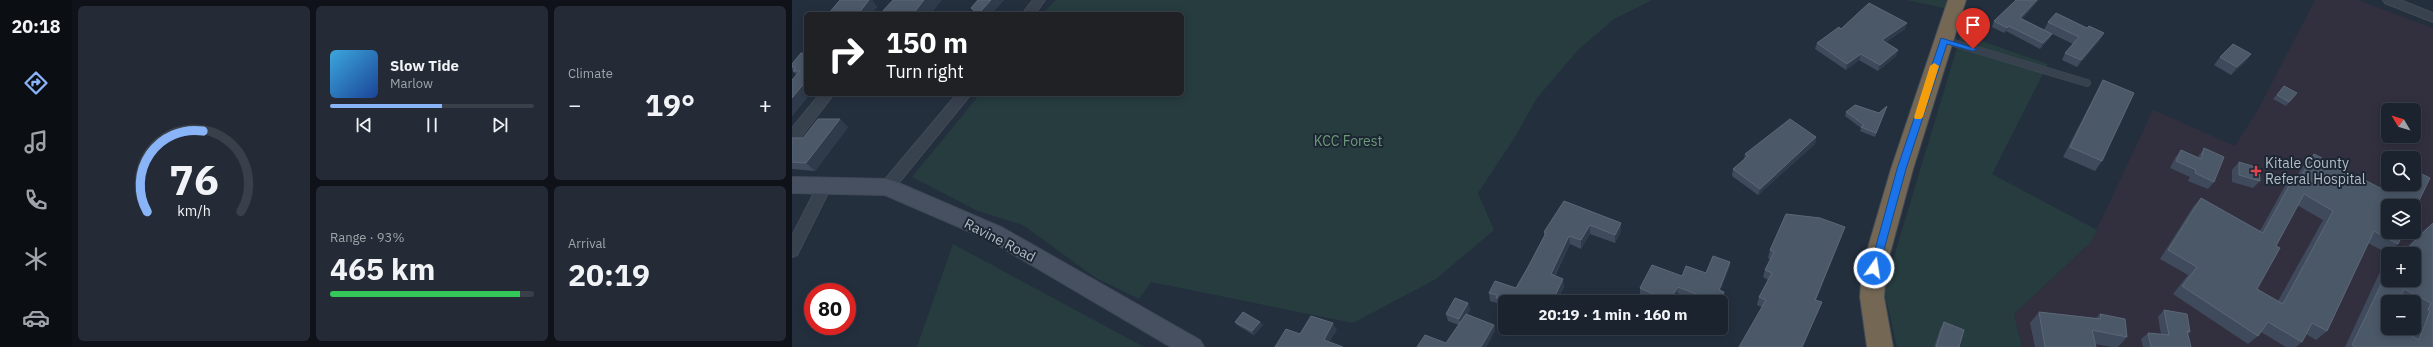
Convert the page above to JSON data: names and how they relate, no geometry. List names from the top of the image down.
{
  "streets": {
    "street": ["Ravine Road"]
  },
  "parks": ["KCC Forest"],
  "places": {
    "health": ["Kitale County Referal Hospital"]
  },
  "north": "top left",
  "page": {
    "tabs": "20:18",
    "tile": [
      "Climate",
      ["Range · 93%", "465 km"],
      ["Arrival", "20:19"]
    ],
    "turn": ["150 m", "Turn right"],
    "song": ["Slow Tide", "Marlow"],
    "heat": ["−", "19°", "+"],
    "map_buttons": ["+", "−"],
    "limit": "80",
    "trip": "20:19 · 1 min · 160 m",
    "gauge": ["76", "km/h"]
  }
}
